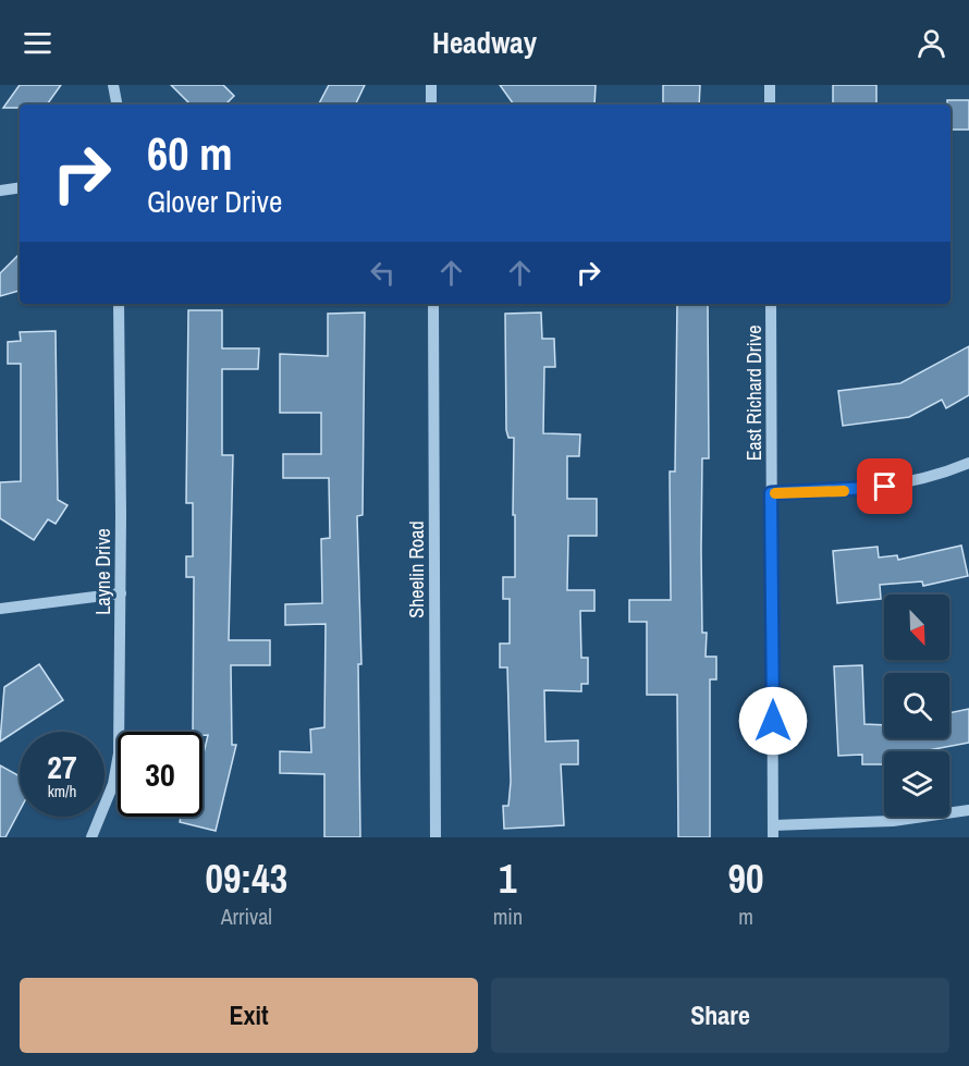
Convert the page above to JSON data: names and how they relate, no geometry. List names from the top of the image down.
{
  "streets": {
    "street": ["East Richard Drive", "Sheelin Road", "Layne Drive"]
  },
  "north": "bottom right",
  "page": {
    "header": "Headway",
    "turn": ["60 m", "Glover Drive"],
    "speed": "27 km/h",
    "limit": "30",
    "eta": [
      "09:43",
      "Arrival",
      "1",
      "min",
      "90",
      "m"
    ],
    "buttons": ["Exit", "Share"]
  }
}
